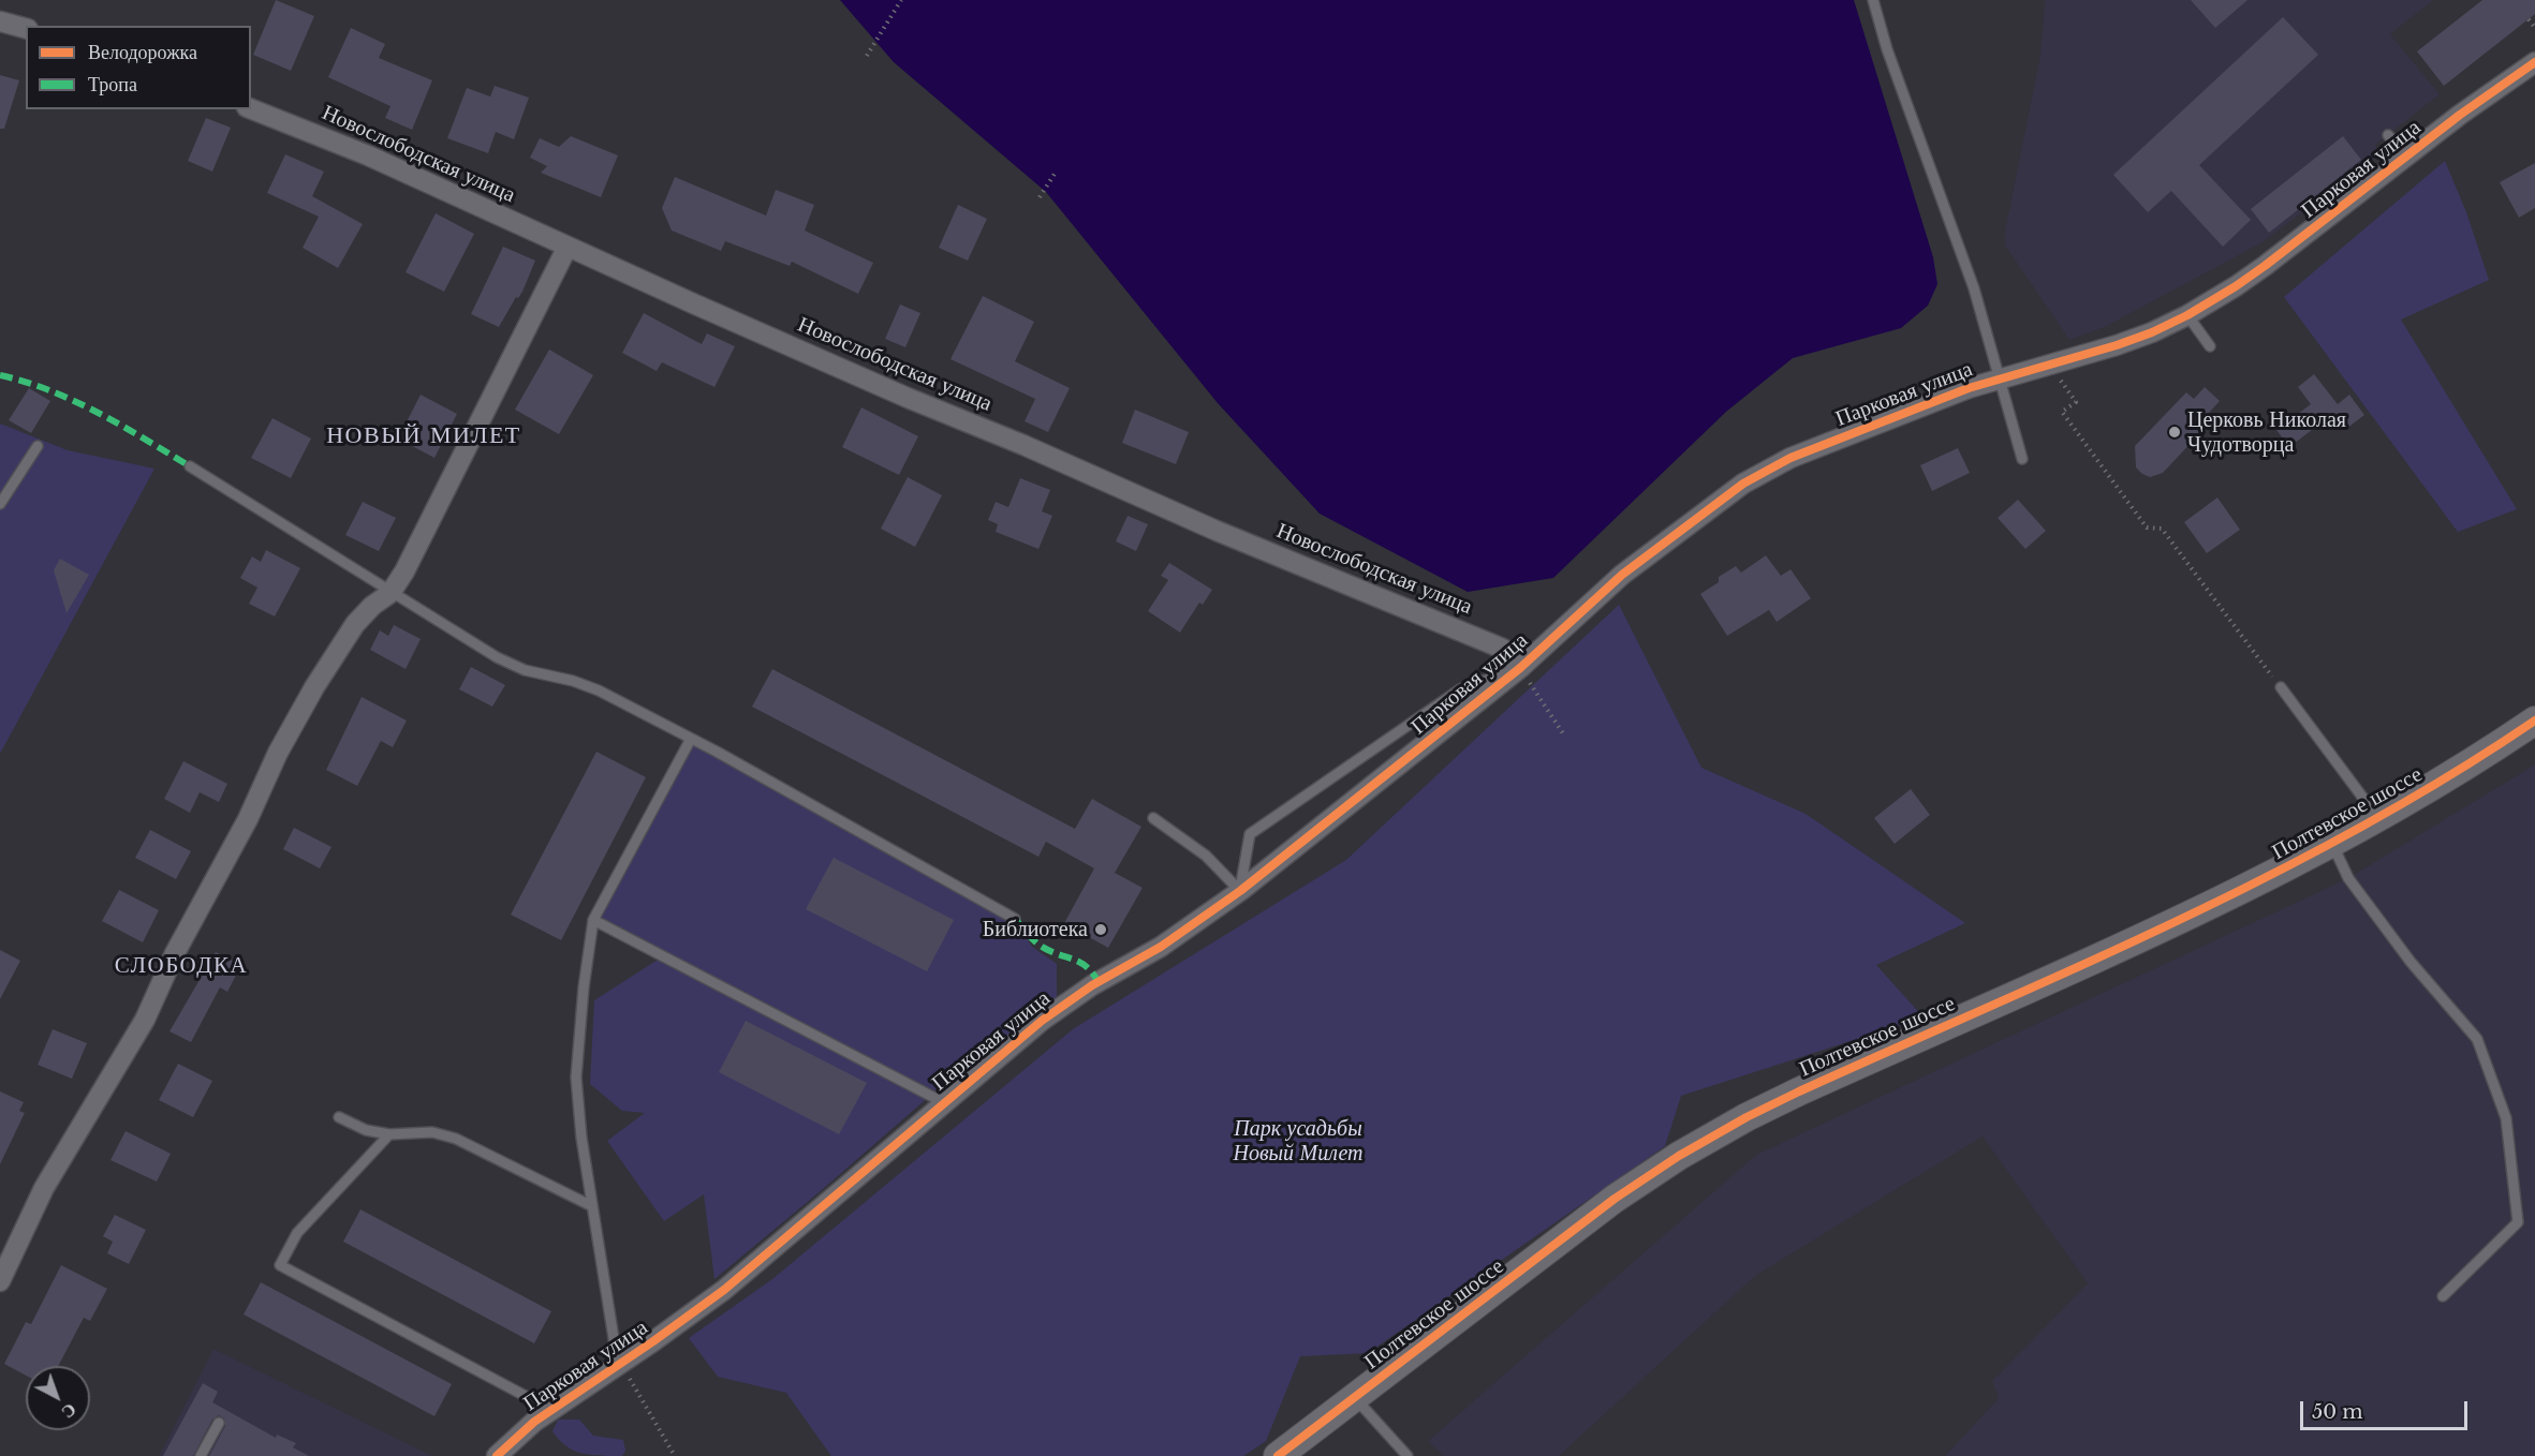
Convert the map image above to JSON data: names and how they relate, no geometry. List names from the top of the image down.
{
  "streets": {
    "street": ["Новослободская улица", "Парковая улица", "Полтевское шоссе"]
  },
  "crossings": [
    ["Новослободская улица", "Парковая улица"]
  ],
  "districts": ["НОВЫЙ МИЛЕТ", "СЛОБОДКА"],
  "parks": ["Парк усадьбы Новый Милет"],
  "places": ["Церковь Николая Чудотворца", "Библиотека"],
  "legend": ["Велодорожка", "Тропа"],
  "scale_bar": "50 m",
  "north": "bottom right"
}
